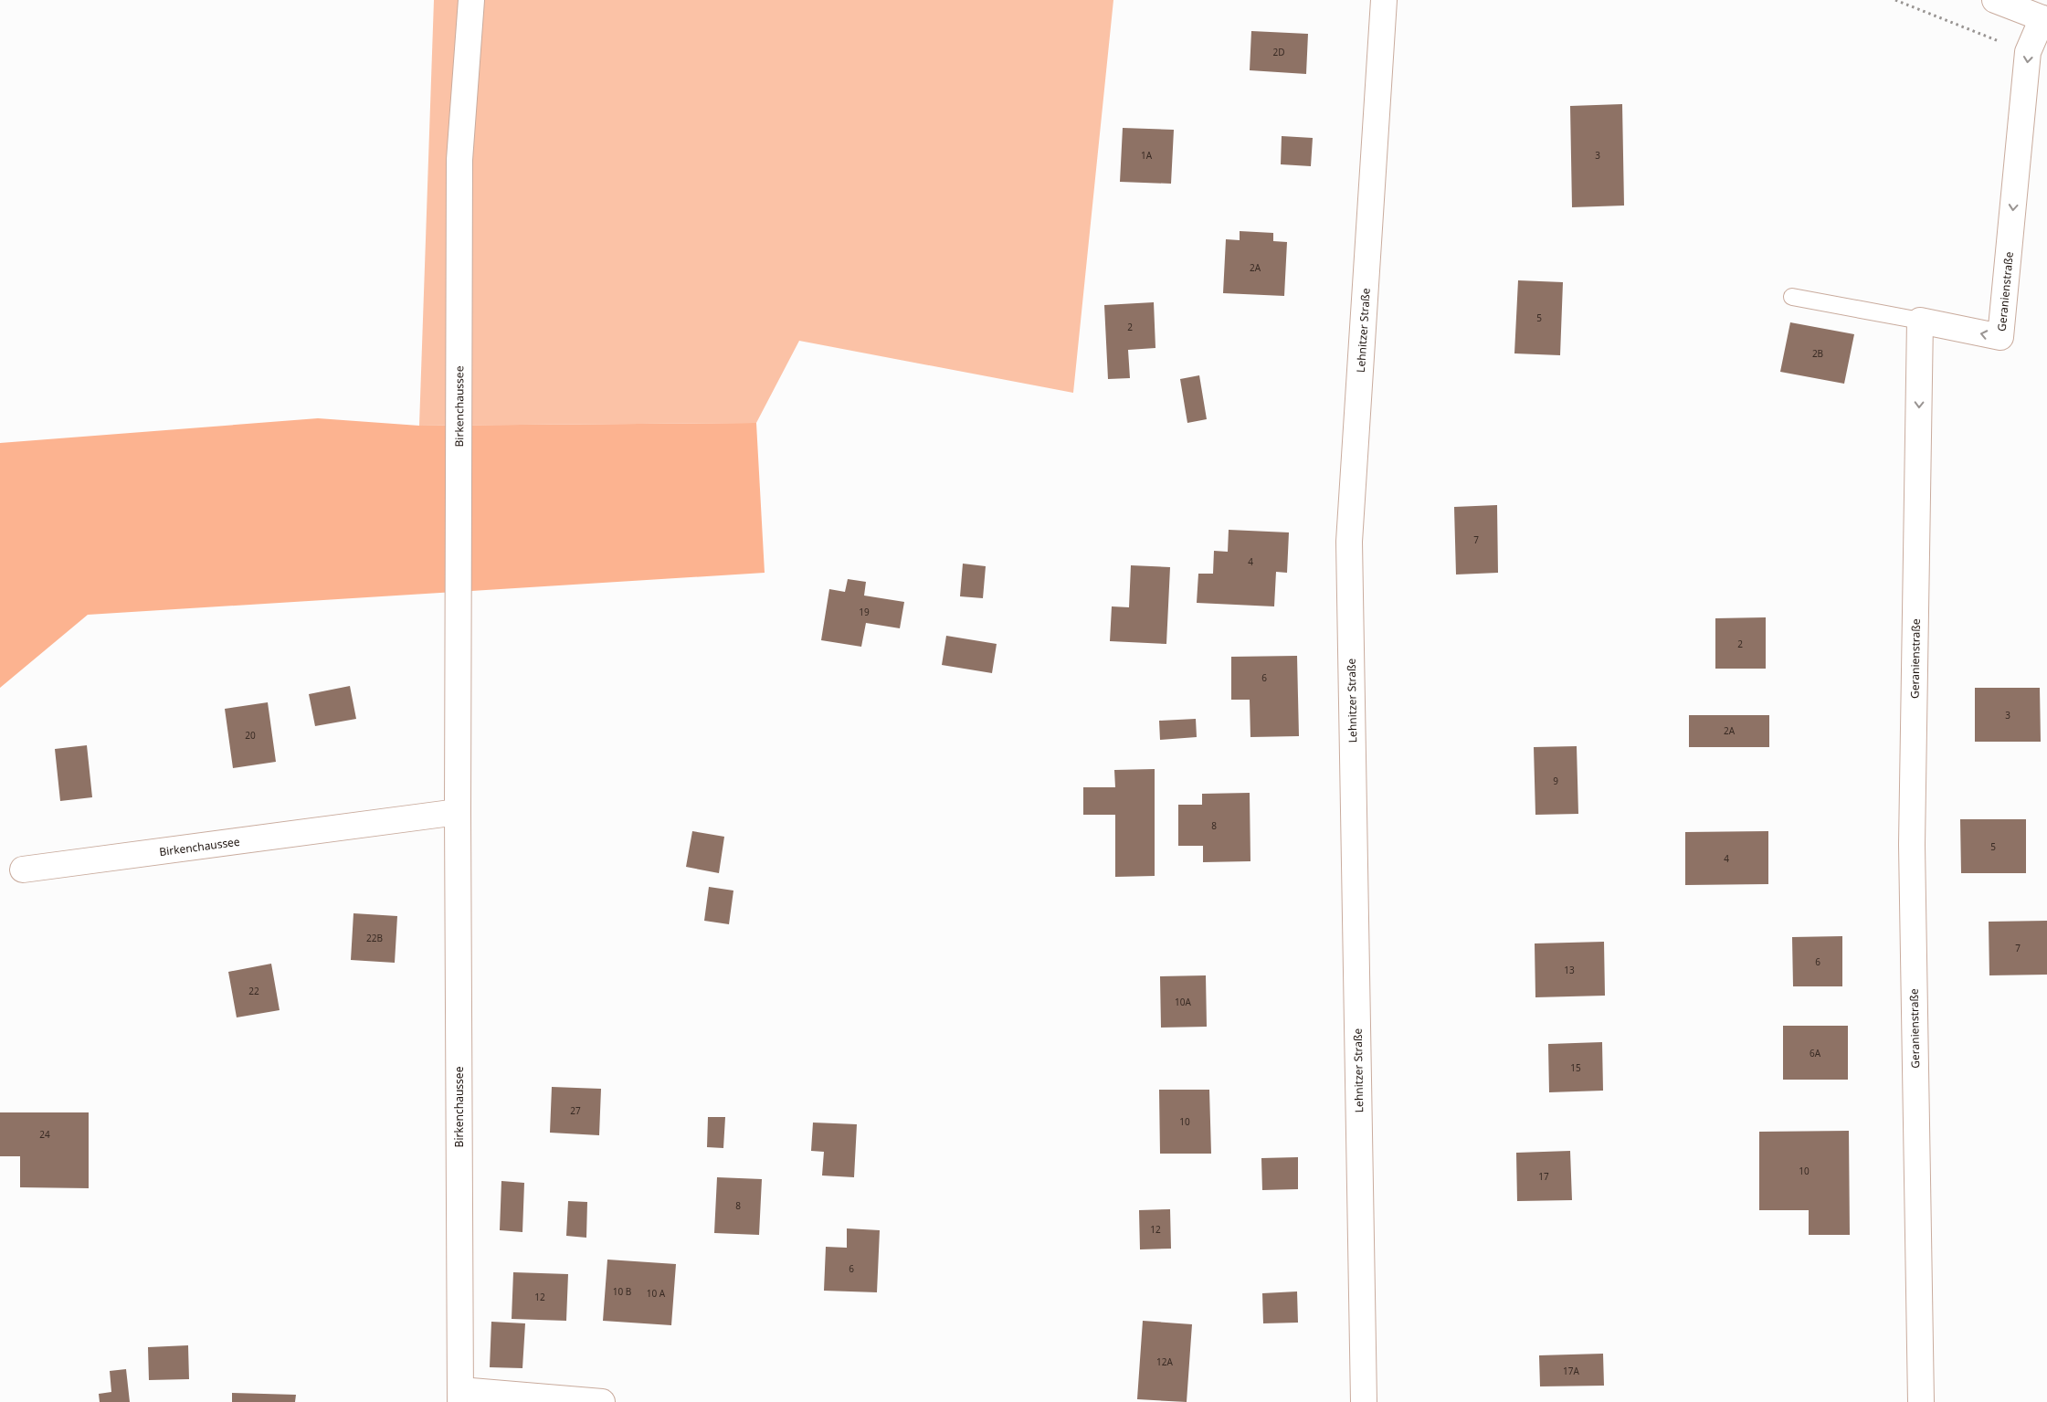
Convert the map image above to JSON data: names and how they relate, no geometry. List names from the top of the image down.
{
  "streets": {
    "street": ["Geranienstraße", "Lehnitzer Straße", "Birkenchaussee"]
  },
  "one_way": ["Geranienstraße"],
  "house_numbers": [
    "2D",
    "1A",
    "3",
    "2A",
    "5",
    "2",
    "2B",
    "7",
    "4",
    "19",
    "2",
    "6",
    "3",
    "2A",
    "20",
    "9",
    "8",
    "5",
    "4",
    "22B",
    "7",
    "6",
    "13",
    "22",
    "10A",
    "6A",
    "15",
    "27",
    "10",
    "24",
    "10",
    "17",
    "8",
    "12",
    "6",
    "10 B",
    "10 A",
    "12",
    "12A",
    "17A"
  ]
}
